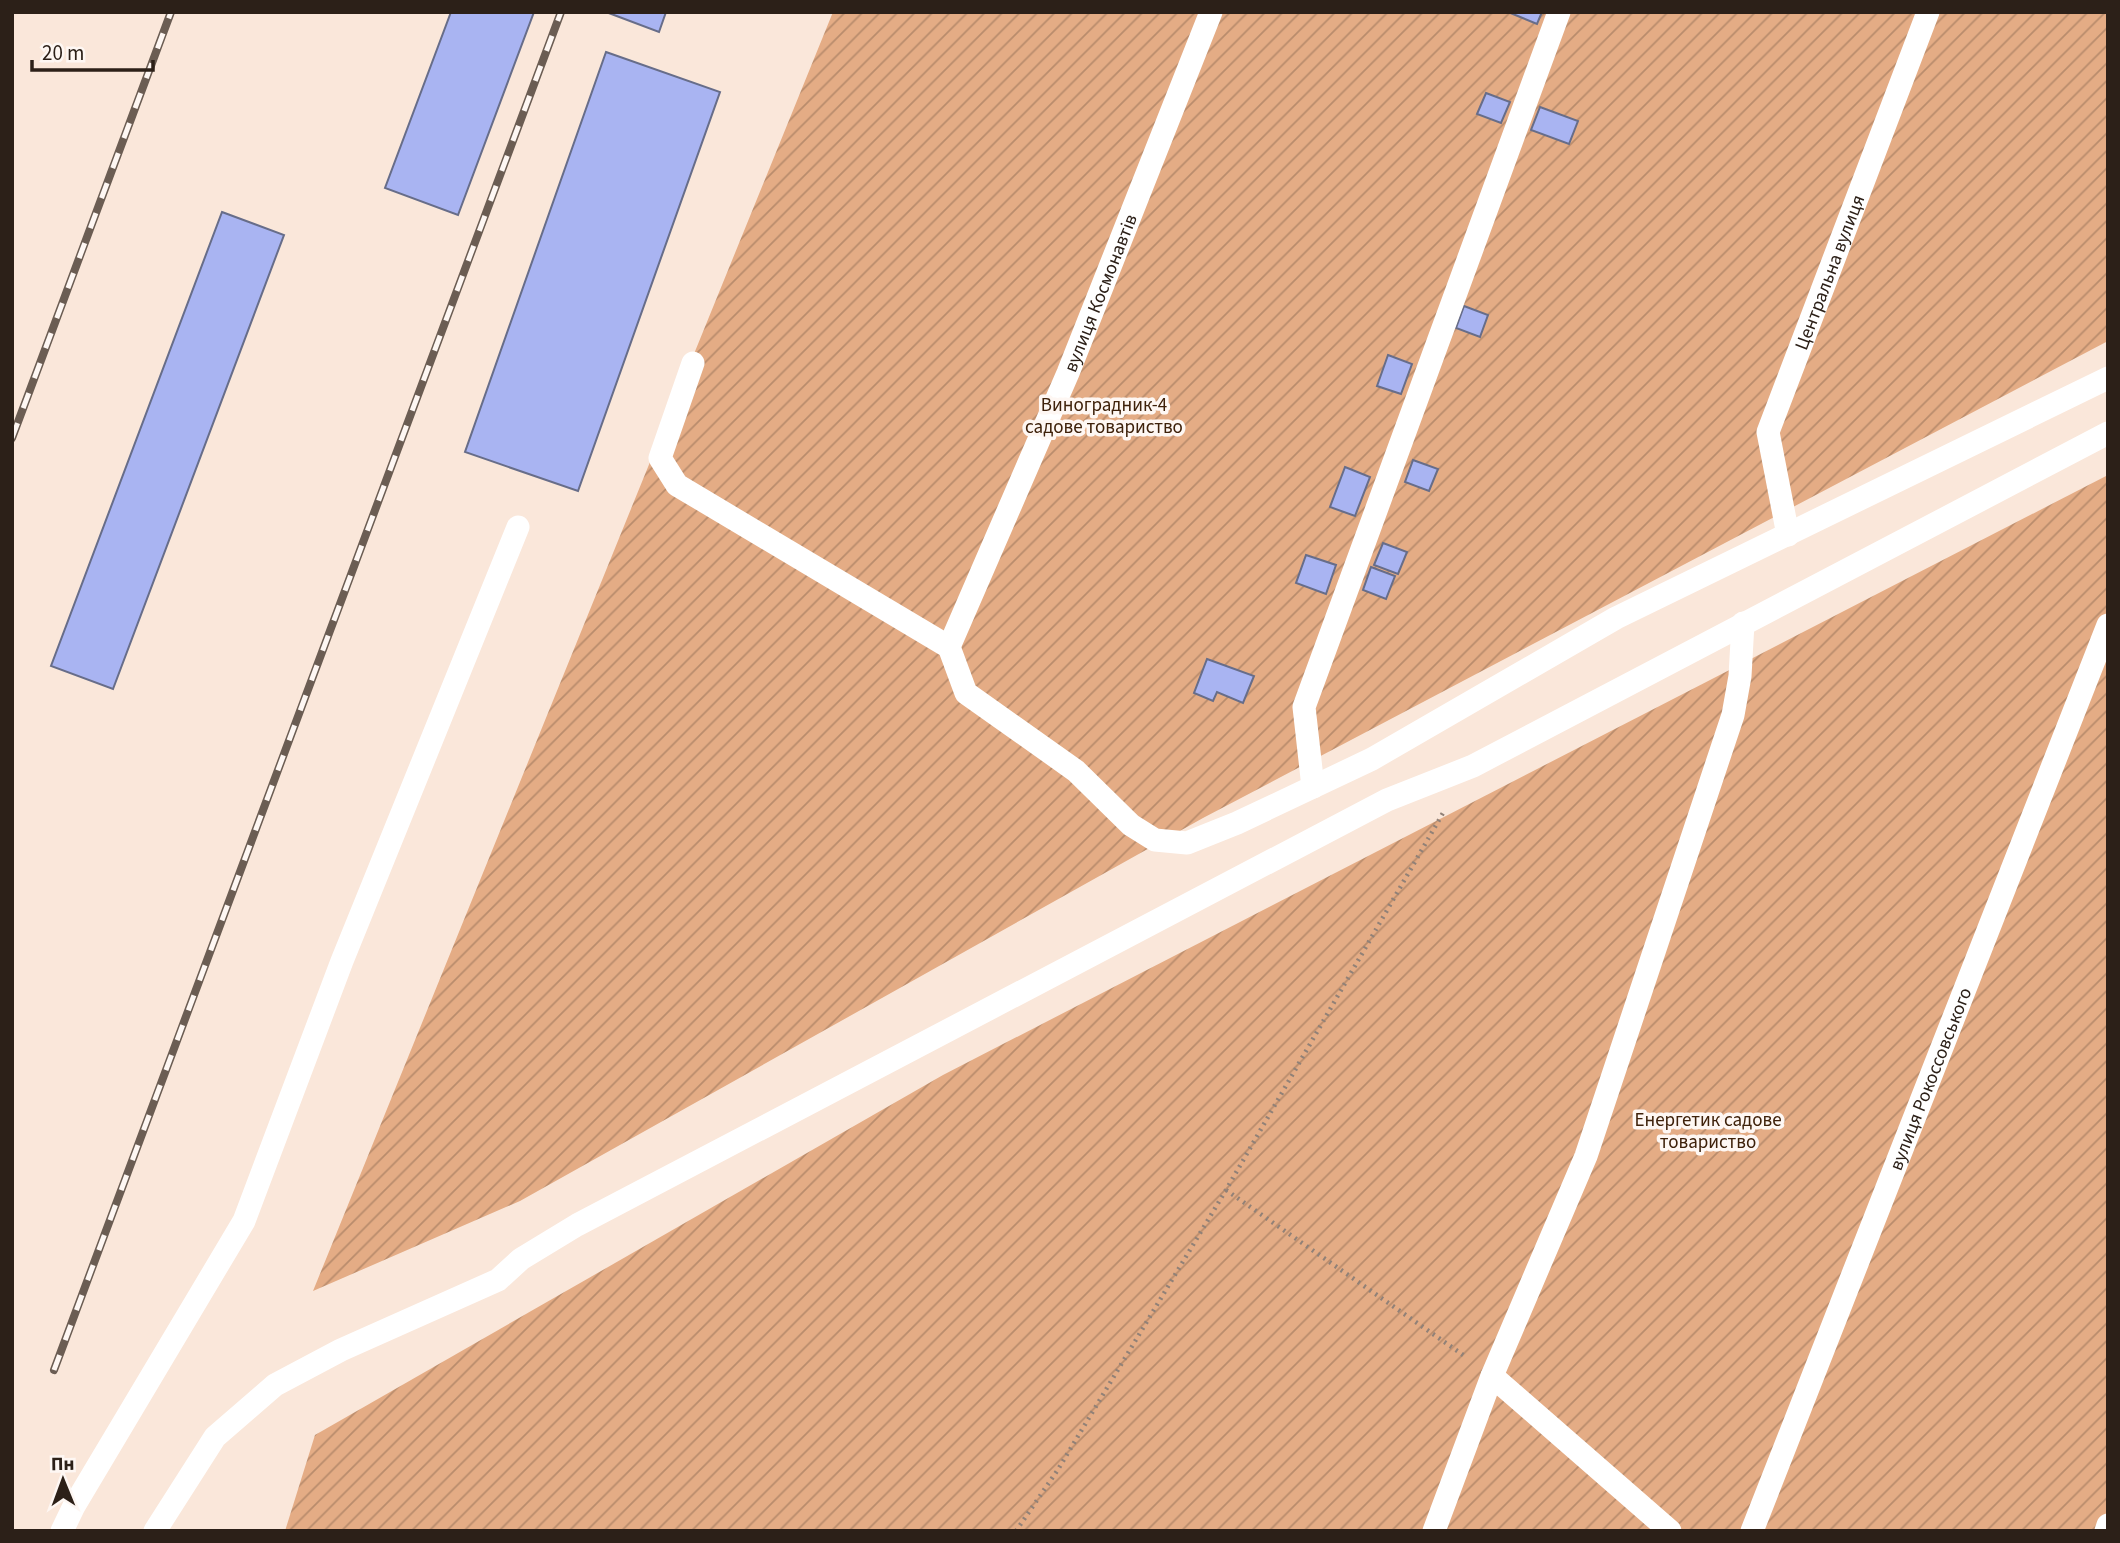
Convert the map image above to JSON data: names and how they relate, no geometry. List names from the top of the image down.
{
  "streets": {
    "lane": ["Центральна вулиця", "вулиця Космонавтів", "вулиця Рокоссовського"]
  },
  "parks": ["Виноградник-4 садове товариство", "Енергетик садове товариство"],
  "scale_bar": "20 m",
  "north": "top"
}
